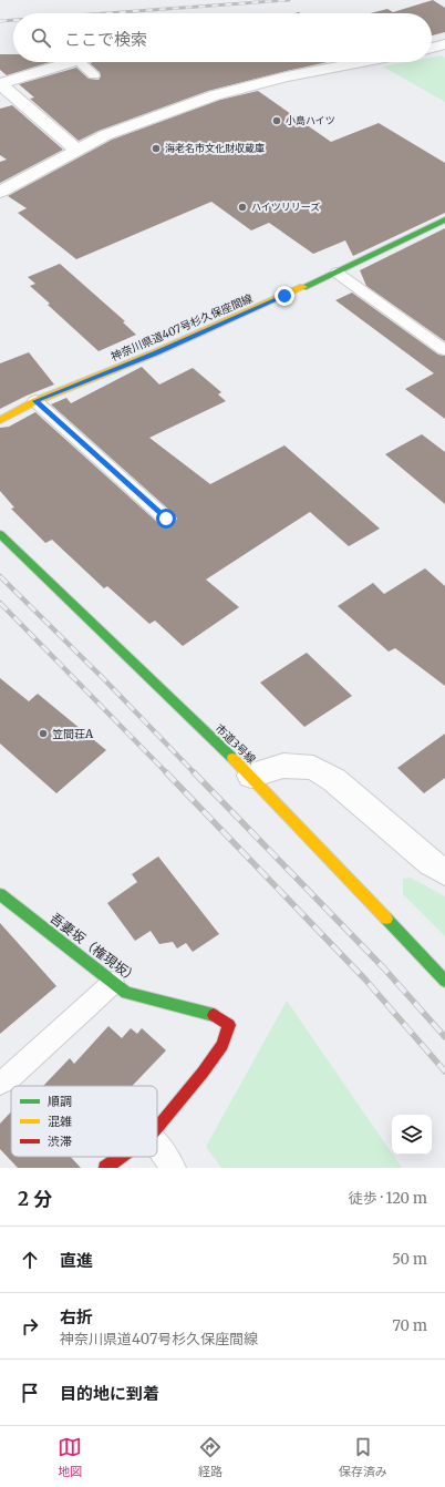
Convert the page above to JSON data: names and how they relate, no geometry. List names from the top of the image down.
{
  "streets": {
    "street": ["神奈川県道407号杉久保座間線", "市道3号線", "吾妻坂（権現坂）"]
  },
  "places": [
    "小島ハイツ",
    "海老名市文化財収蔵庫",
    "ハイツリリーズ",
    "笠間荘A"
  ],
  "legend": ["順調", "混雑", "渋滞"],
  "page": {
    "search": "ここで検索",
    "heading": ["2 分", "徒歩 · 120 m"],
    "list": [
      ["直進", "50 m"],
      ["右折", "神奈川県道407号杉久保座間線", "70 m"],
      "目的地に到着"
    ],
    "nav": ["地図", "経路", "保存済み"]
  }
}
